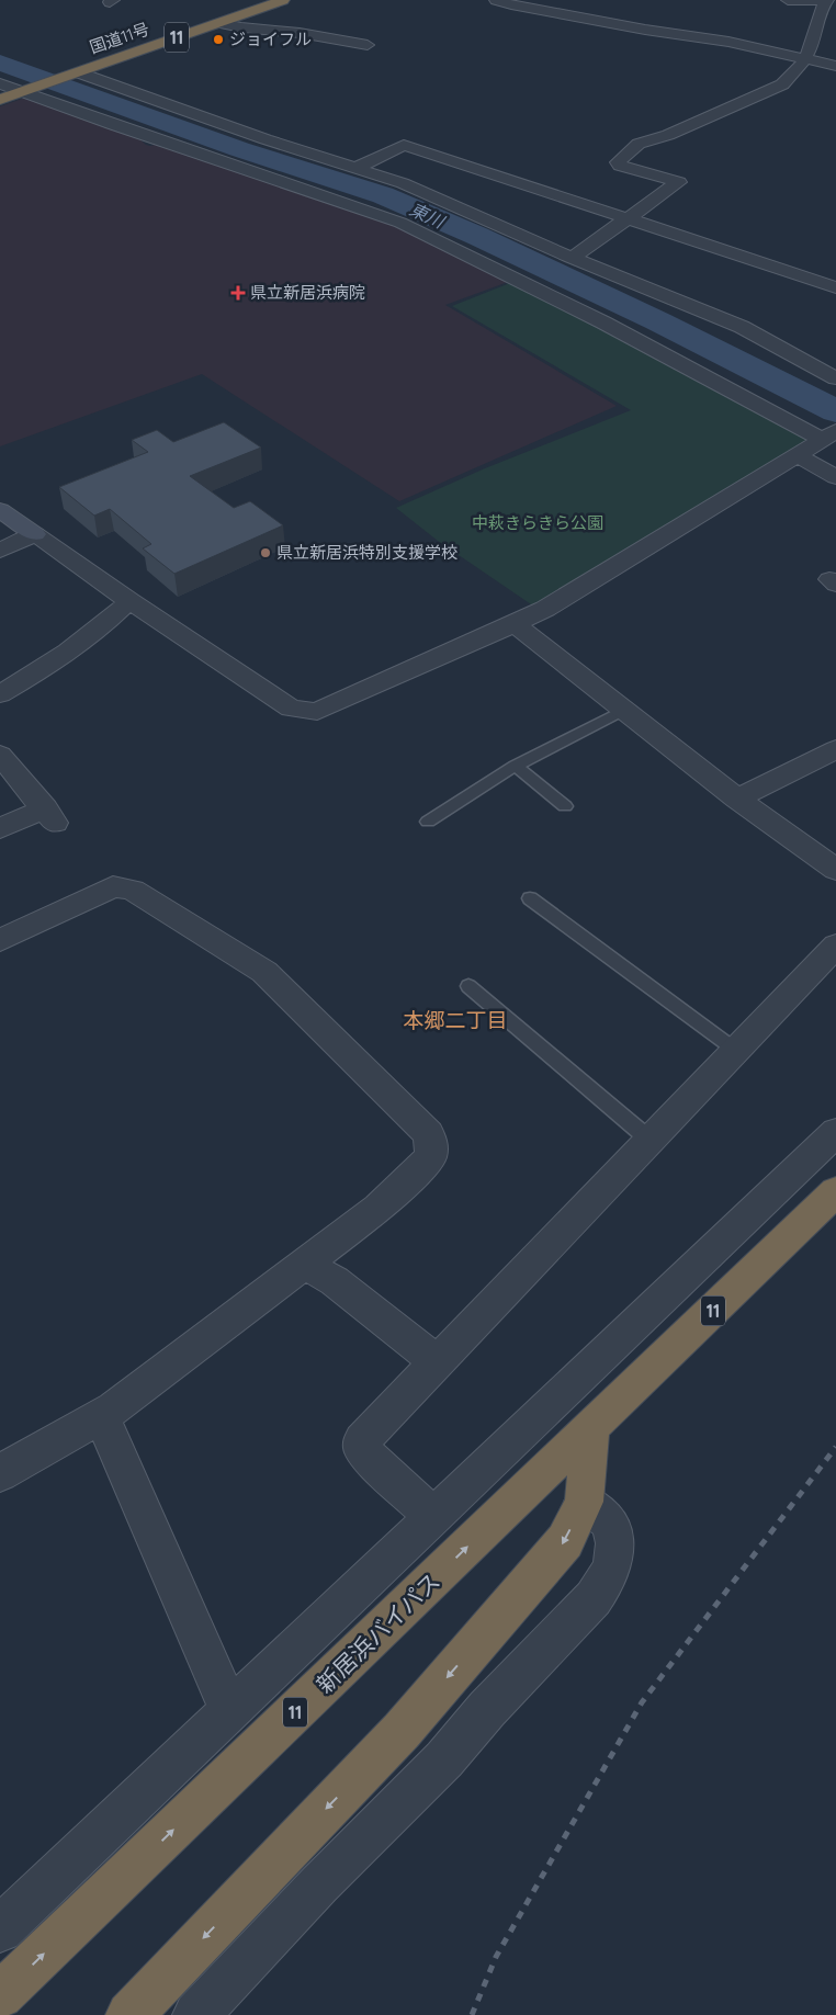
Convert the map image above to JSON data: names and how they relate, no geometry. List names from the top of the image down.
{
  "streets": {
    "highway": ["11", "国道11号", "新居浜バイパス"]
  },
  "districts": ["本郷二丁目"],
  "water": ["東川"],
  "parks": ["中萩きらきら公園"],
  "places": {
    "other": ["ジョイフル", "県立新居浜特別支援学校"],
    "health": ["県立新居浜病院"]
  }
}
